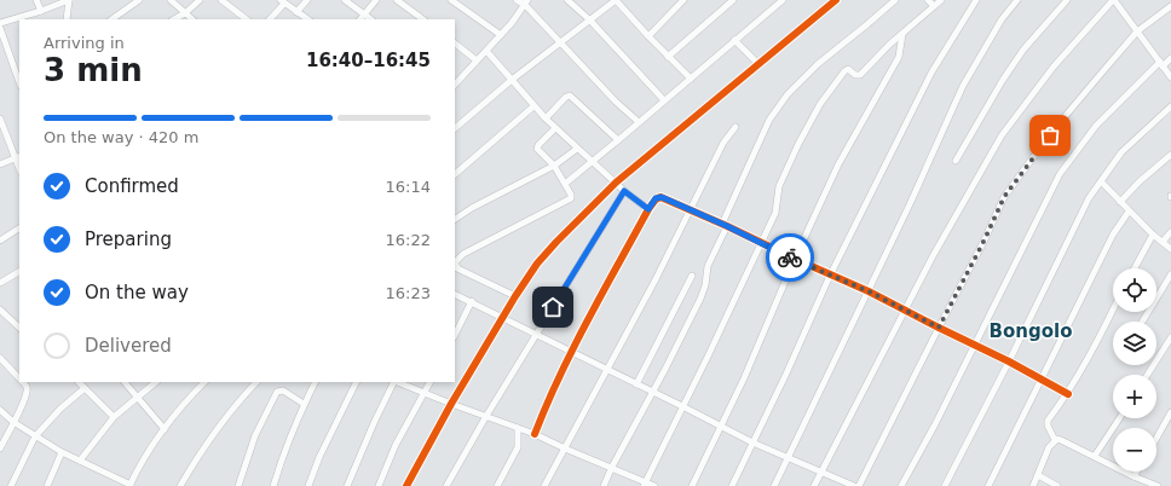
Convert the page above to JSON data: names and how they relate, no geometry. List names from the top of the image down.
{
  "districts": ["Bongolo"],
  "page": {
    "heading": ["3 min", "Arriving in", "16:40–16:45"],
    "bar": "On the way · 420 m",
    "list": [
      ["Confirmed", "16:14"],
      ["Preparing", "16:22"],
      ["On the way", "16:23"],
      "Delivered"
    ],
    "map_buttons": ["+", "−"]
  }
}
